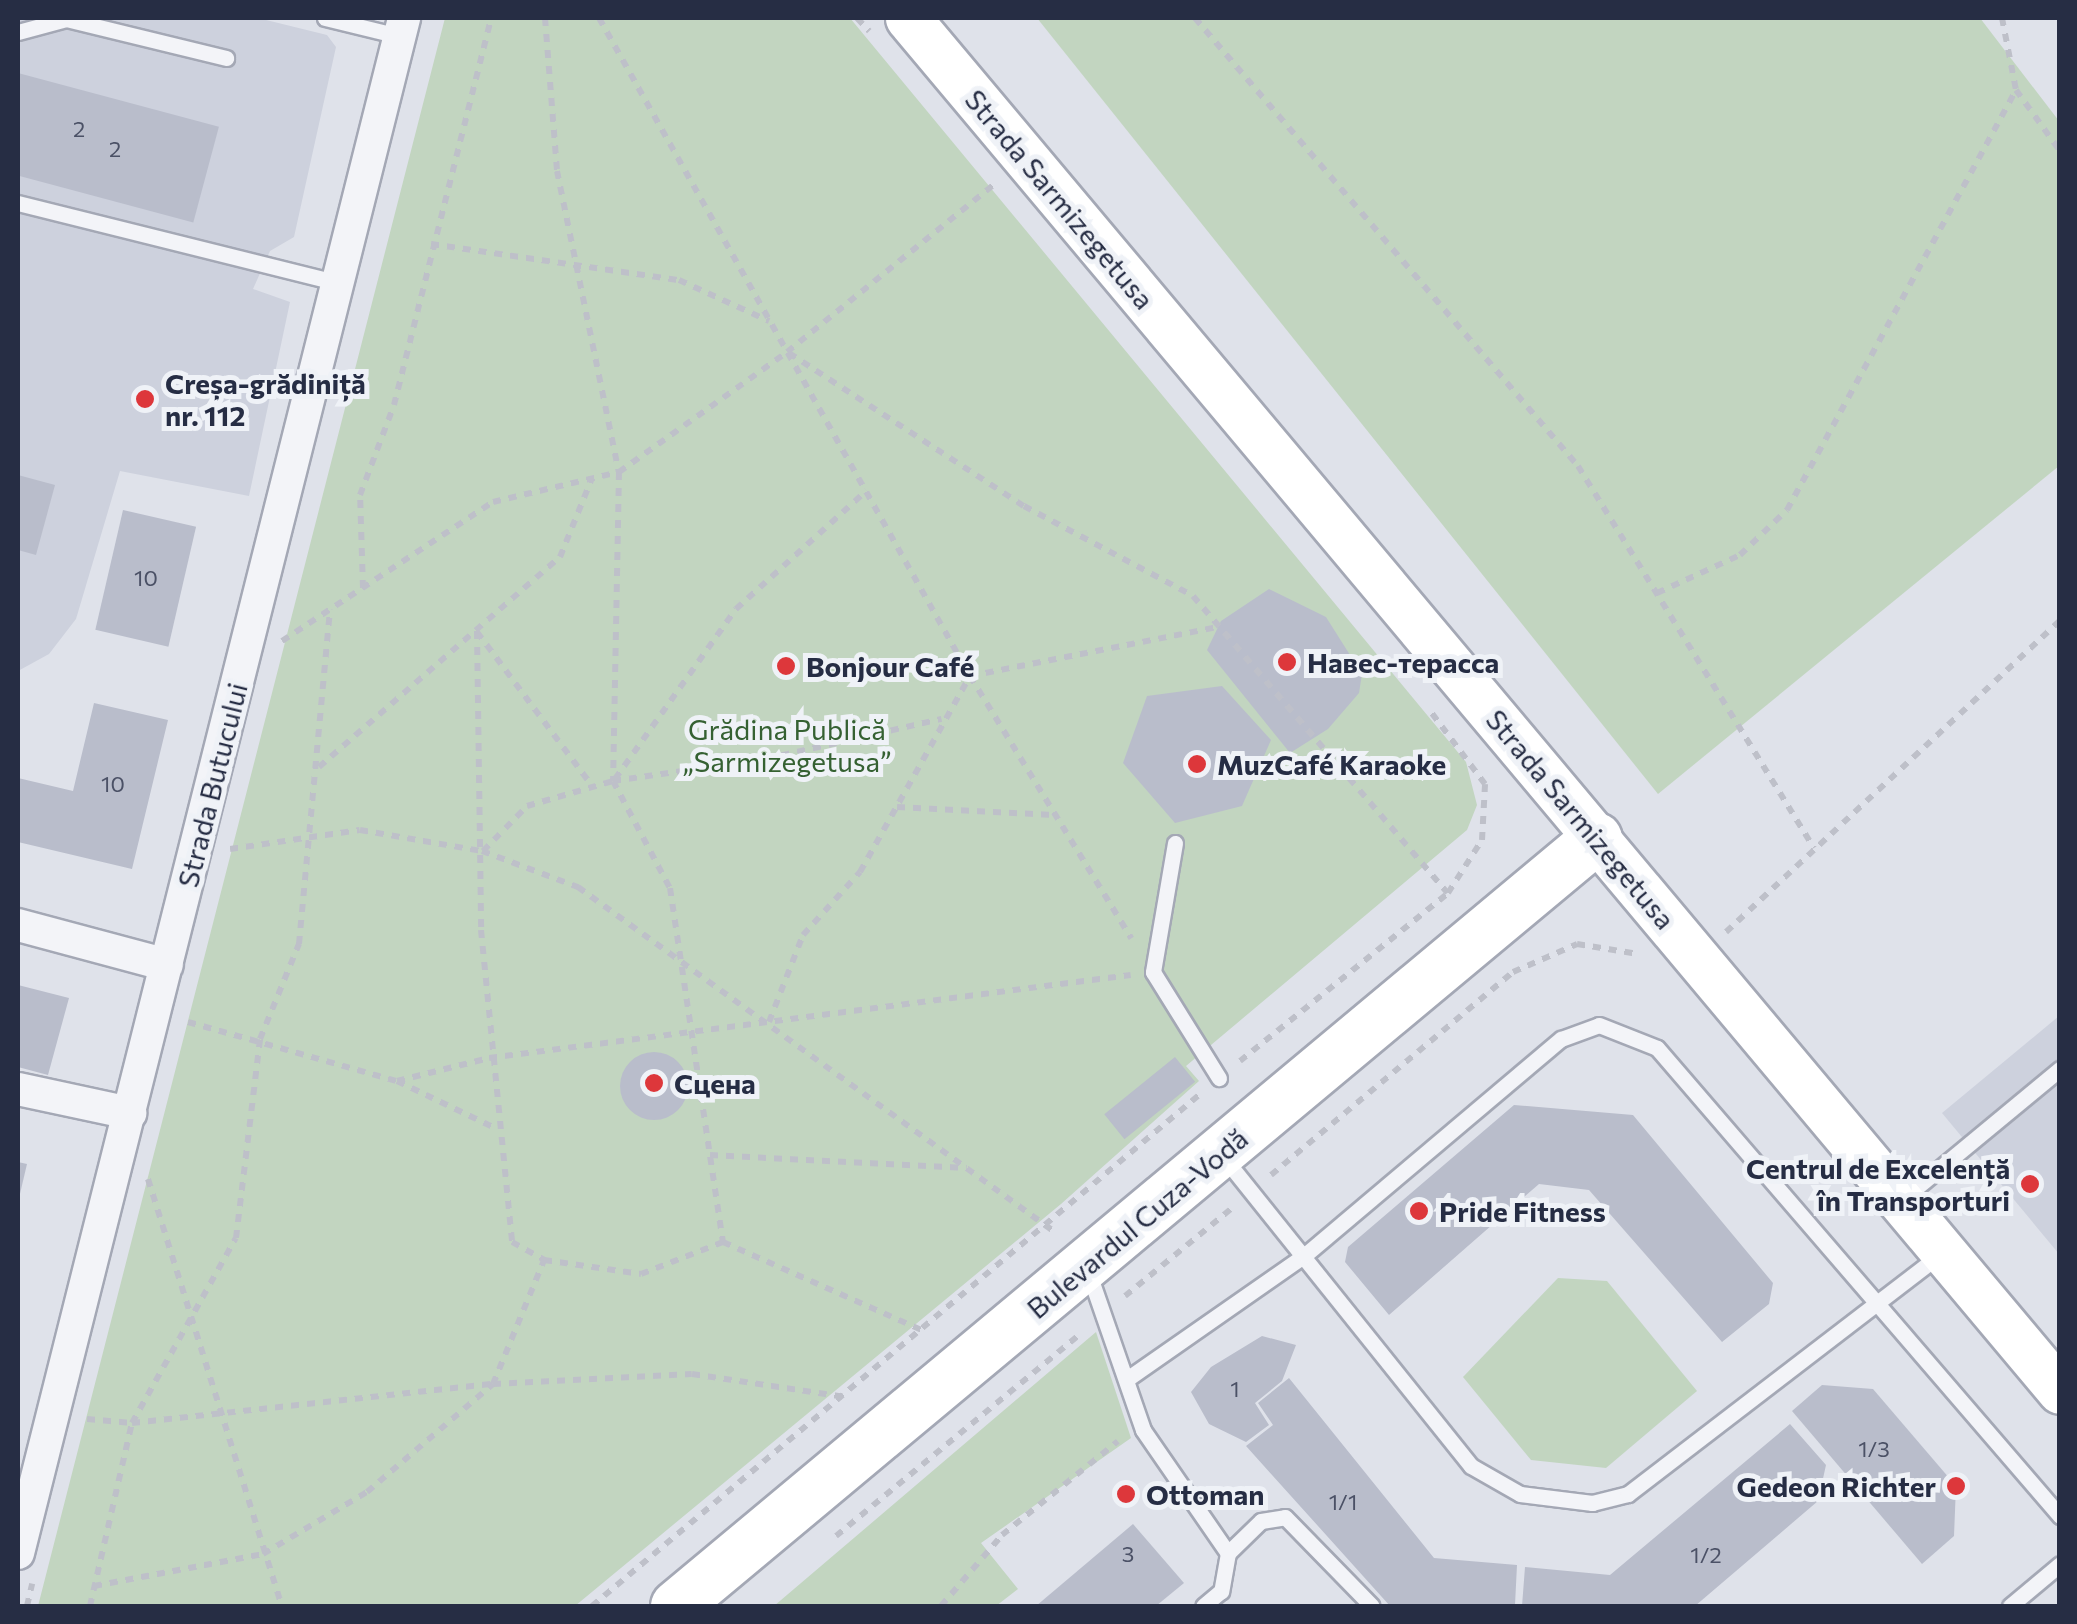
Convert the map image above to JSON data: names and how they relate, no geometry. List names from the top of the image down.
{
  "streets": {
    "main road": ["Strada Sarmizegetusa", "Bulevardul Cuza-Vodă"],
    "street": ["Strada Butucului"]
  },
  "crossings": [
    ["Strada Sarmizegetusa", "Bulevardul Cuza-Vodă"]
  ],
  "parks": ["Grădina Publică „Sarmizegetusa”"],
  "places": [
    "Creșa-grădiniță nr. 112",
    "Навес-терасса",
    "Bonjour Café",
    "MuzCafé Karaoke",
    "Сцена",
    "Centrul de Excelență în Transporturi",
    "Pride Fitness",
    "Gedeon Richter",
    "Ottoman"
  ],
  "house_numbers": [
    "2",
    "2",
    "10",
    "10",
    "1",
    "1/3",
    "1/1",
    "3",
    "1/2"
  ]
}
